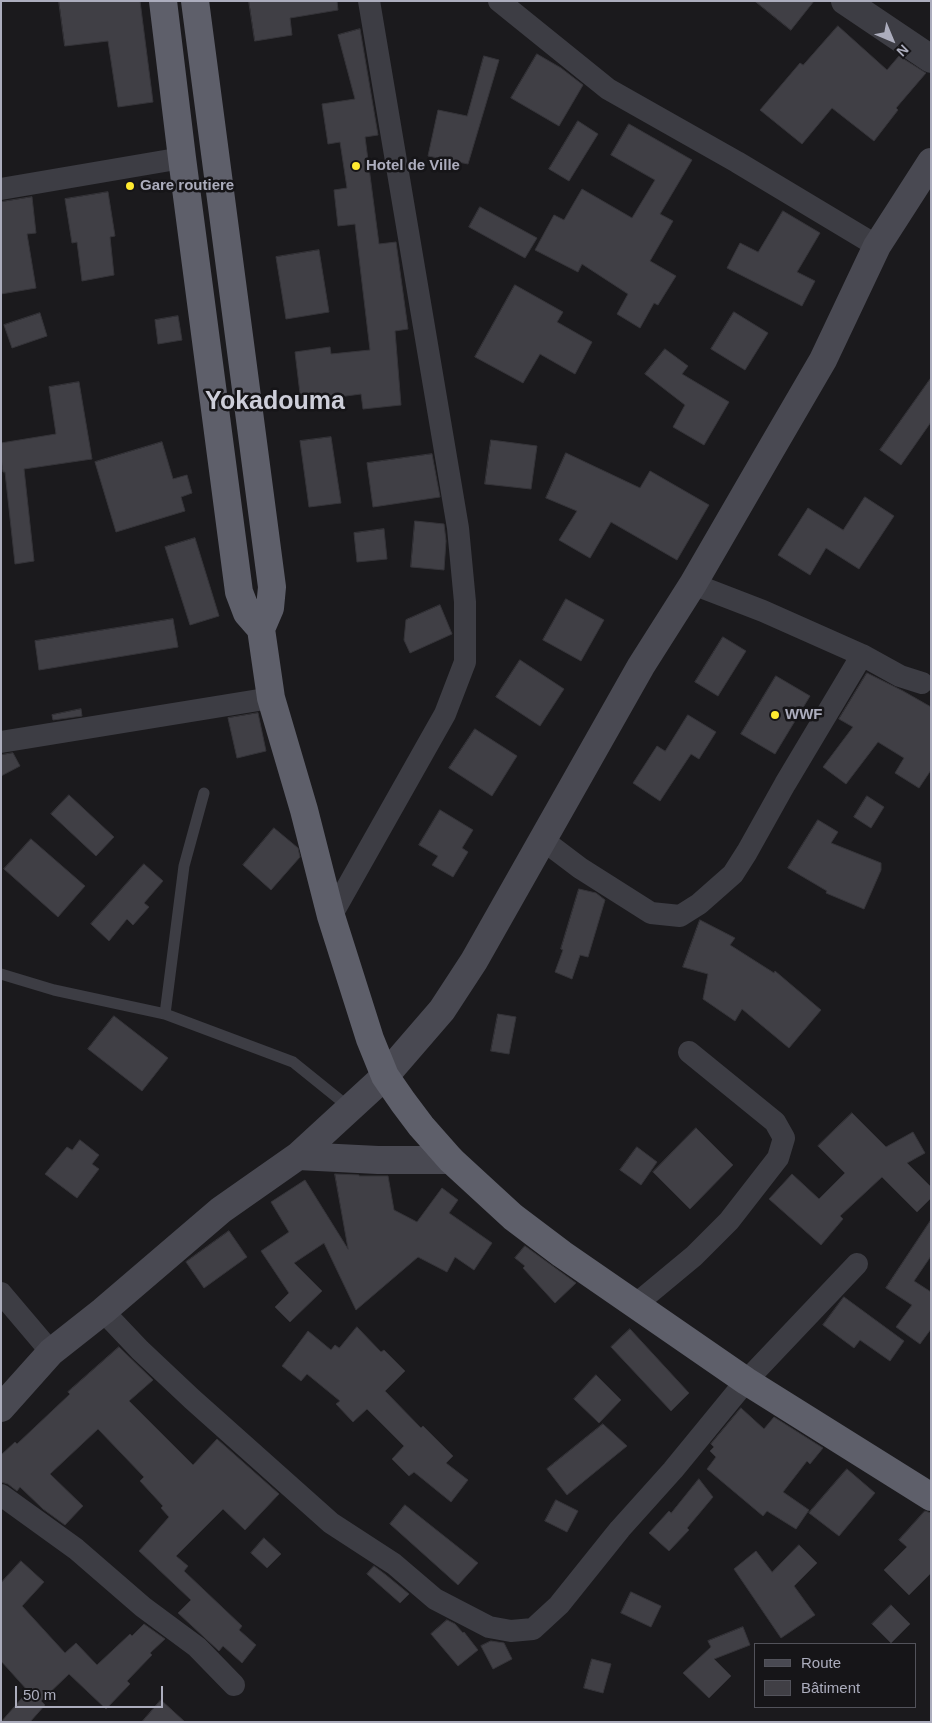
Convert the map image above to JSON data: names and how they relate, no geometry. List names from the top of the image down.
{
  "districts": ["Yokadouma"],
  "places": ["Hotel de Ville", "Gare routiere", "WWF"],
  "legend": ["Route", "Bâtiment"],
  "scale_bar": "50 m",
  "north": "bottom right"
}
